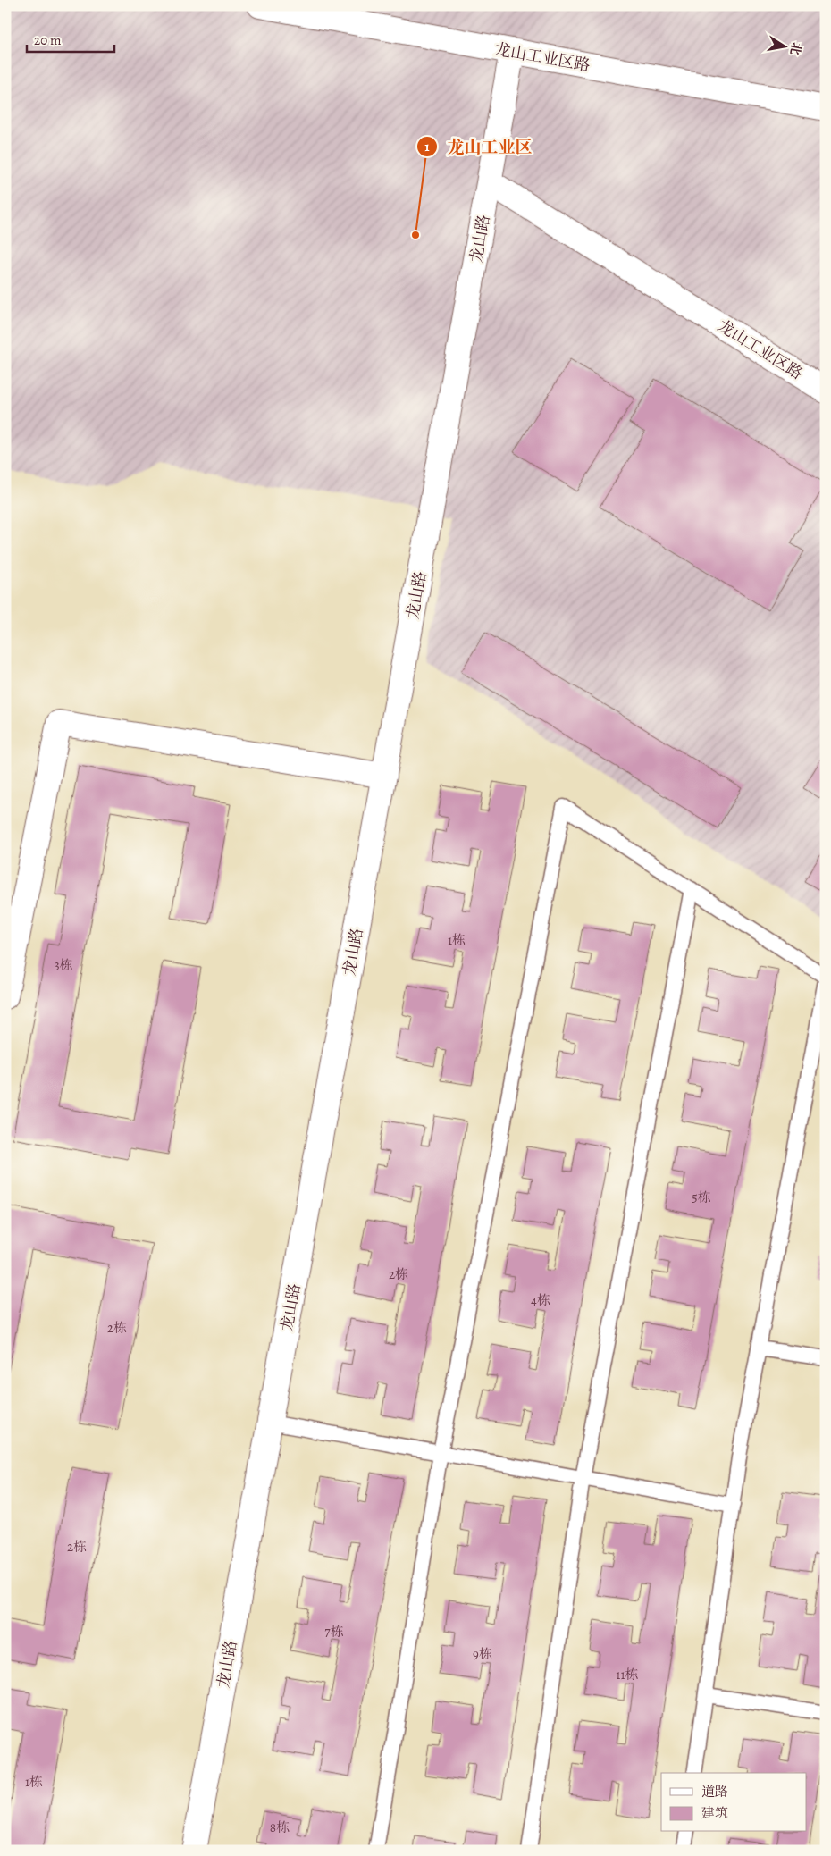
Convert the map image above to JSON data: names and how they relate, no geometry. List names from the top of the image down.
{
  "streets": {
    "street": ["龙山工业区路", "龙山路"]
  },
  "crossings": [
    ["龙山工业区路", "龙山路"]
  ],
  "places": ["龙山工业区"],
  "house_numbers": [
    "1栋",
    "3栋",
    "5栋",
    "2栋",
    "4栋",
    "2栋",
    "2栋",
    "7栋",
    "9栋",
    "11栋",
    "1栋",
    "8栋"
  ],
  "legend": ["道路", "建筑"],
  "scale_bar": "20 m",
  "north": "right"
}
